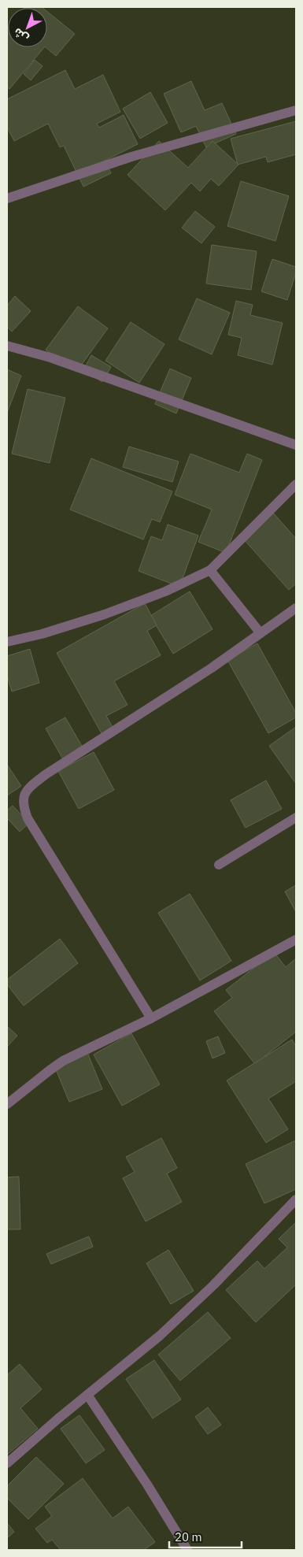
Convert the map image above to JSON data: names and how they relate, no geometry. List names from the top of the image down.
{
  "scale_bar": "20 m",
  "north": "bottom left"
}
